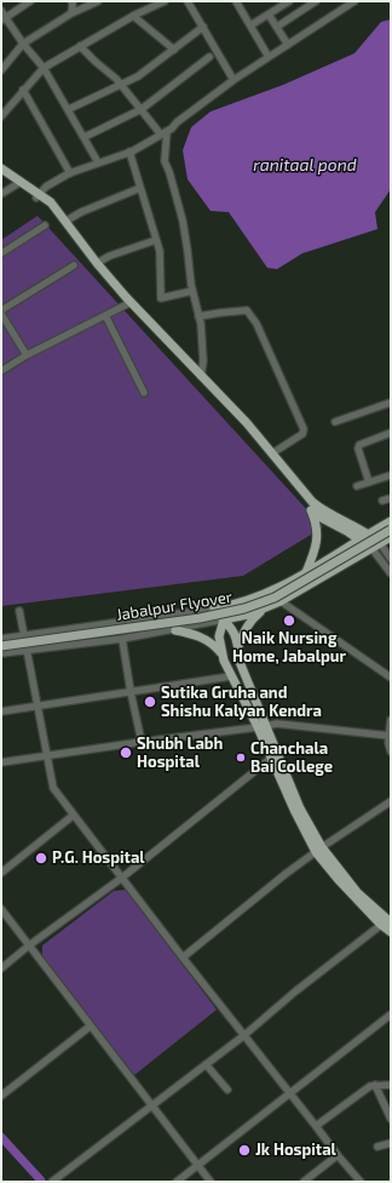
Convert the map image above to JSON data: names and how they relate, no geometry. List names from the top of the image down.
{
  "streets": {
    "main road": ["Jabalpur Flyover"]
  },
  "water": ["ranitaal pond"],
  "places": [
    "Naik Nursing Home, Jabalpur",
    "Sutika Gruha and Shishu Kalyan Kendra",
    "Shubh Labh Hospital",
    "Chanchala Bai College",
    "P.G. Hospital",
    "Jk Hospital"
  ]
}
